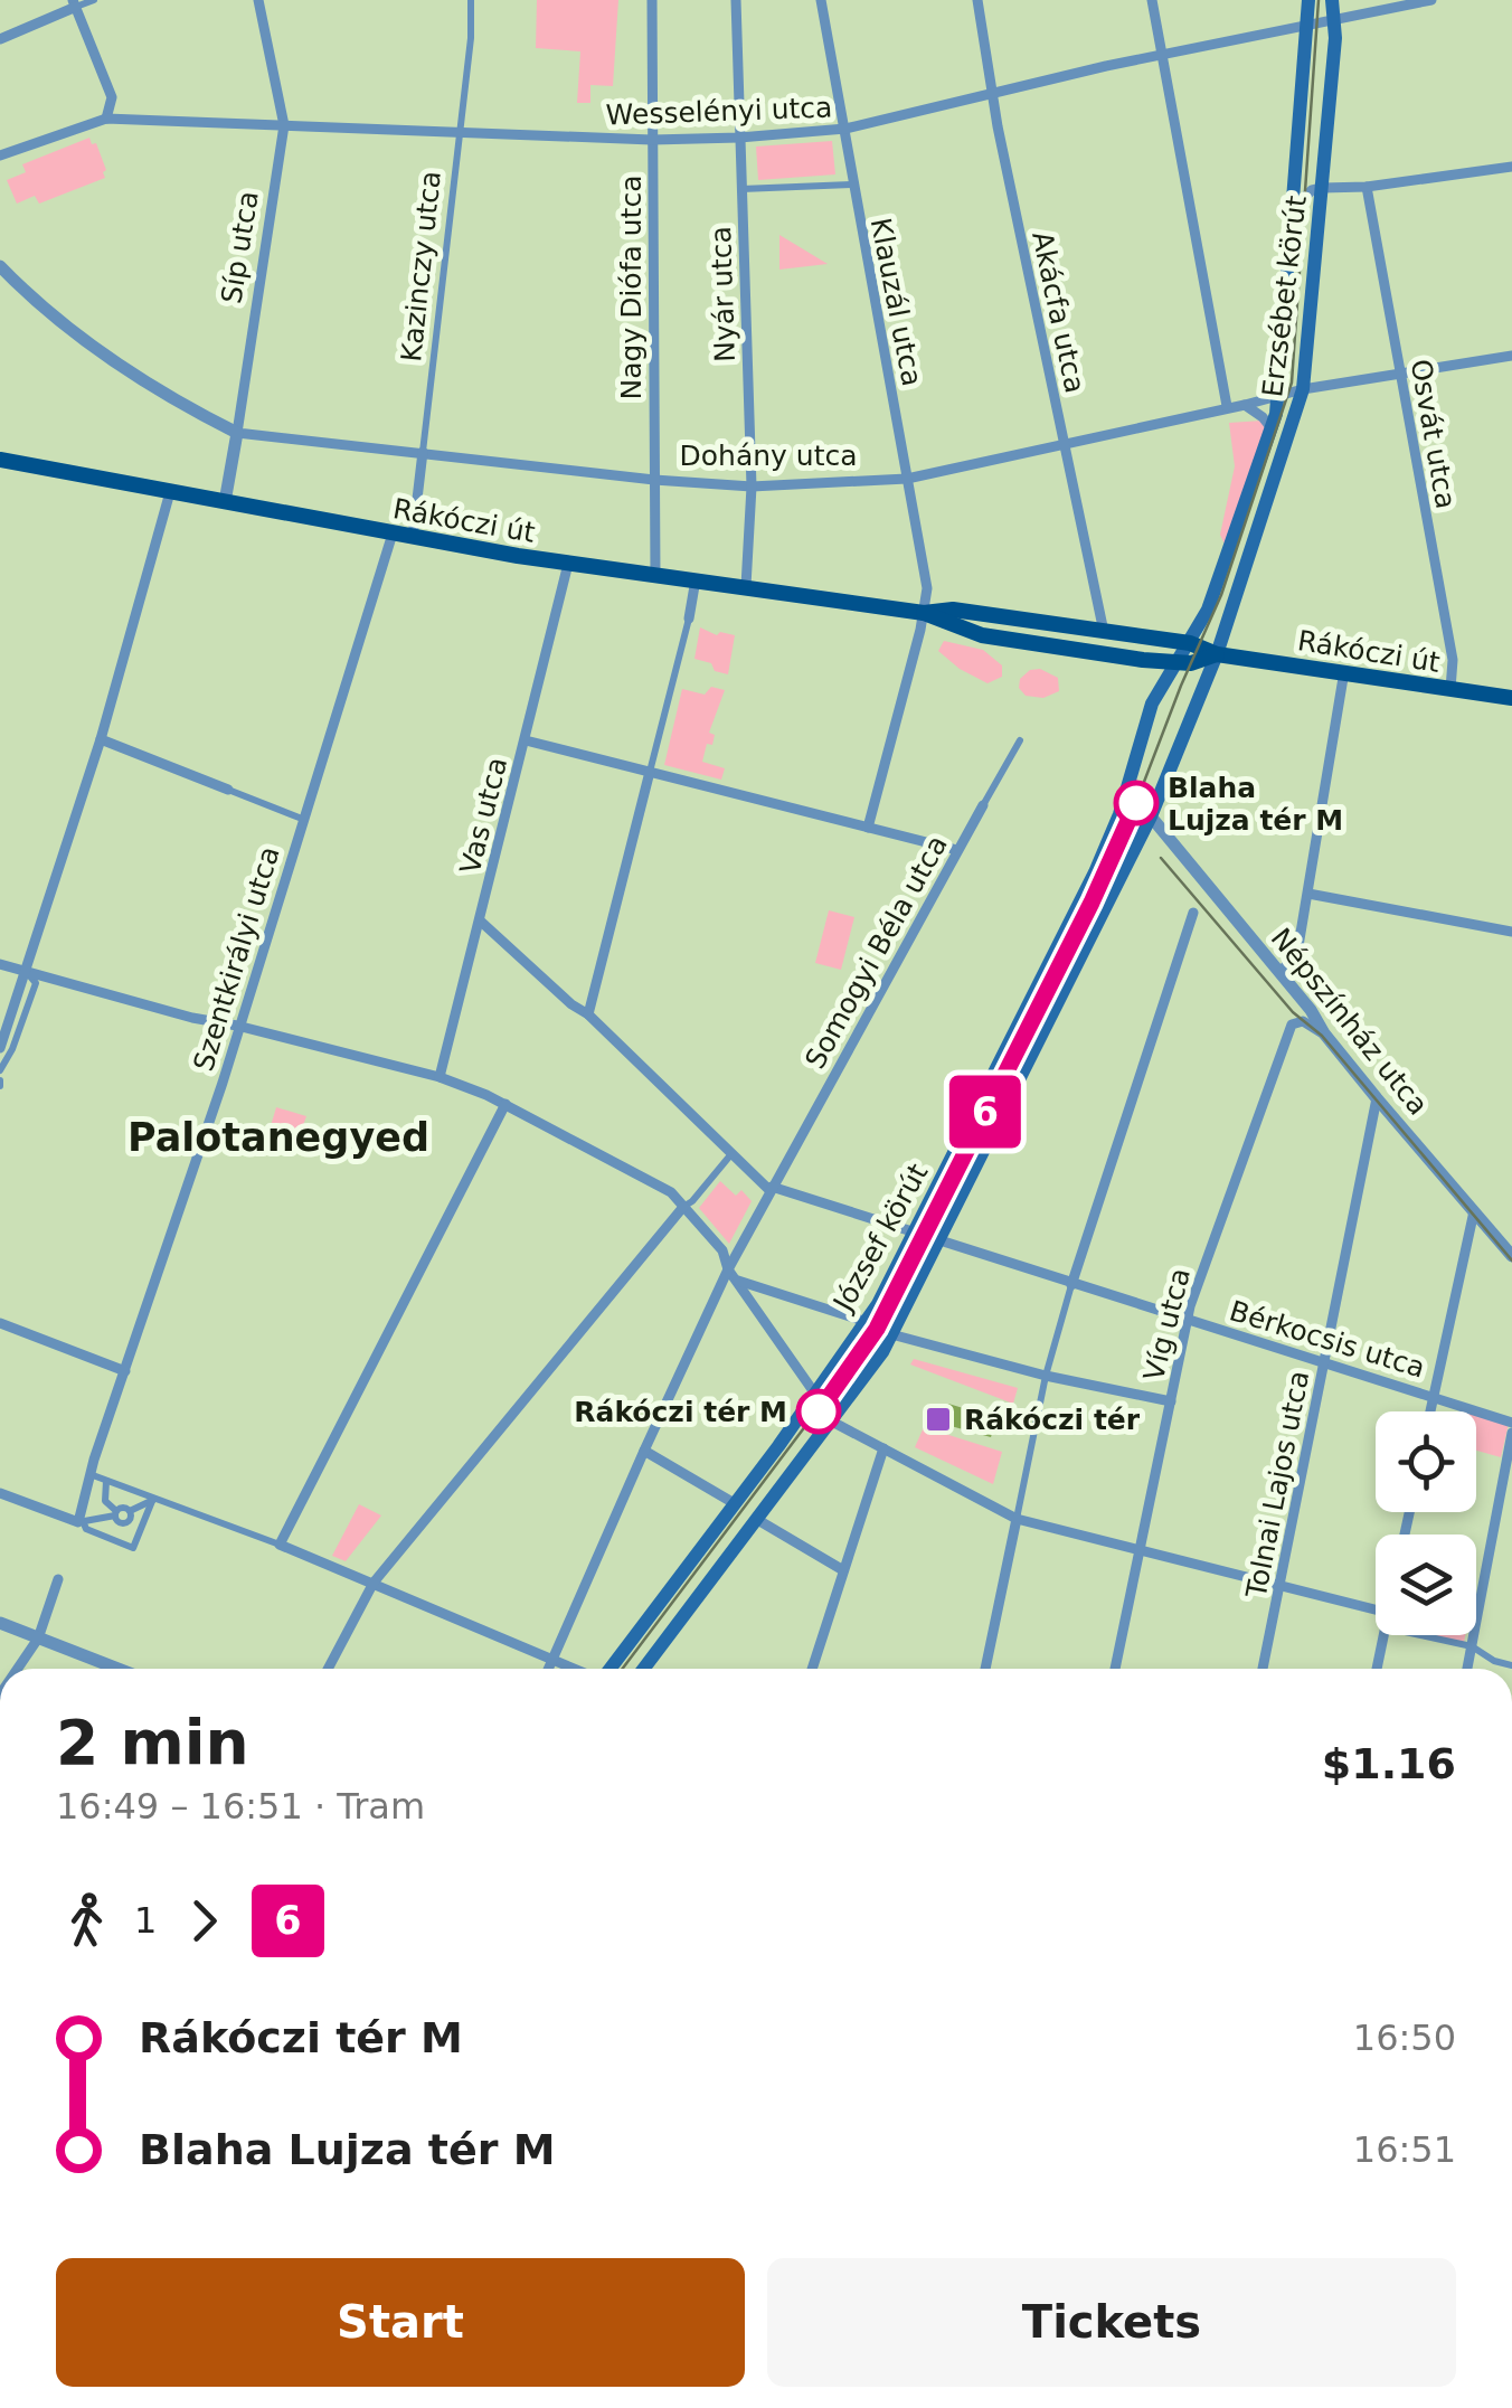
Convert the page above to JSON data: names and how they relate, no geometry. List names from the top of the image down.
{
  "streets": {
    "main road": ["Erzsébet körút", "Rákóczi út", "József körút"],
    "street": [
      "Wesselényi utca",
      "Síp utca",
      "Kazinczy utca",
      "Nagy Diófa utca",
      "Nyár utca",
      "Klauzál utca",
      "Akácfa utca",
      "Osvát utca",
      "Dohány utca",
      "Vas utca",
      "Somogyi Béla utca",
      "Szentkirályi utca",
      "Népszínház utca",
      "Víg utca",
      "Bérkocsis utca",
      "Tolnai Lajos utca"
    ]
  },
  "crossings": [
    ["Wesselényi utca", "Síp utca"],
    ["Wesselényi utca", "Kazinczy utca"],
    ["Wesselényi utca", "Nagy Diófa utca"],
    ["Wesselényi utca", "Nyár utca"],
    ["Wesselényi utca", "Erzsébet körút"],
    ["Wesselényi utca", "Klauzál utca"],
    ["Wesselényi utca", "Akácfa utca"],
    ["Síp utca", "Dohány utca"],
    ["Síp utca", "Rákóczi út"],
    ["Kazinczy utca", "Dohány utca"],
    ["Kazinczy utca", "Rákóczi út"],
    ["Nagy Diófa utca", "Dohány utca"],
    ["Nagy Diófa utca", "Rákóczi út"],
    ["Nyár utca", "Dohány utca"],
    ["Nyár utca", "Rákóczi út"],
    ["Erzsébet körút", "Dohány utca"],
    ["Erzsébet körút", "Rákóczi út"],
    ["Erzsébet körút", "József körút"],
    ["Klauzál utca", "Dohány utca"],
    ["Klauzál utca", "Rákóczi út"],
    ["Akácfa utca", "Dohány utca"],
    ["Akácfa utca", "Rákóczi út"],
    ["Osvát utca", "Dohány utca"],
    ["Osvát utca", "Rákóczi út"],
    ["Rákóczi út", "Vas utca"],
    ["Rákóczi út", "Szentkirályi utca"],
    ["Rákóczi út", "József körút"],
    ["Somogyi Béla utca", "Bérkocsis utca"],
    ["Népszínház utca", "József körút"],
    ["Népszínház utca", "Víg utca"],
    ["Népszínház utca", "Tolnai Lajos utca"],
    ["József körút", "Bérkocsis utca"],
    ["Víg utca", "Bérkocsis utca"],
    ["Bérkocsis utca", "Tolnai Lajos utca"]
  ],
  "districts": ["Palotanegyed"],
  "places": {
    "other": ["Blaha Lujza tér M", "Rákóczi tér M"],
    "transit": ["Rákóczi tér"]
  },
  "lines": ["tram line 6"],
  "page": {
    "on_map": "6",
    "heading": ["2 min", "16:49 – 16:51 · Tram", "$1.16"],
    "legs": ["1", "6"],
    "list": [
      {
        "name": "Rákóczi tér M",
        "value": "16:50"
      },
      {
        "name": "Blaha Lujza tér M",
        "value": "16:51"
      }
    ],
    "buttons": ["Start", "Tickets"]
  }
}
